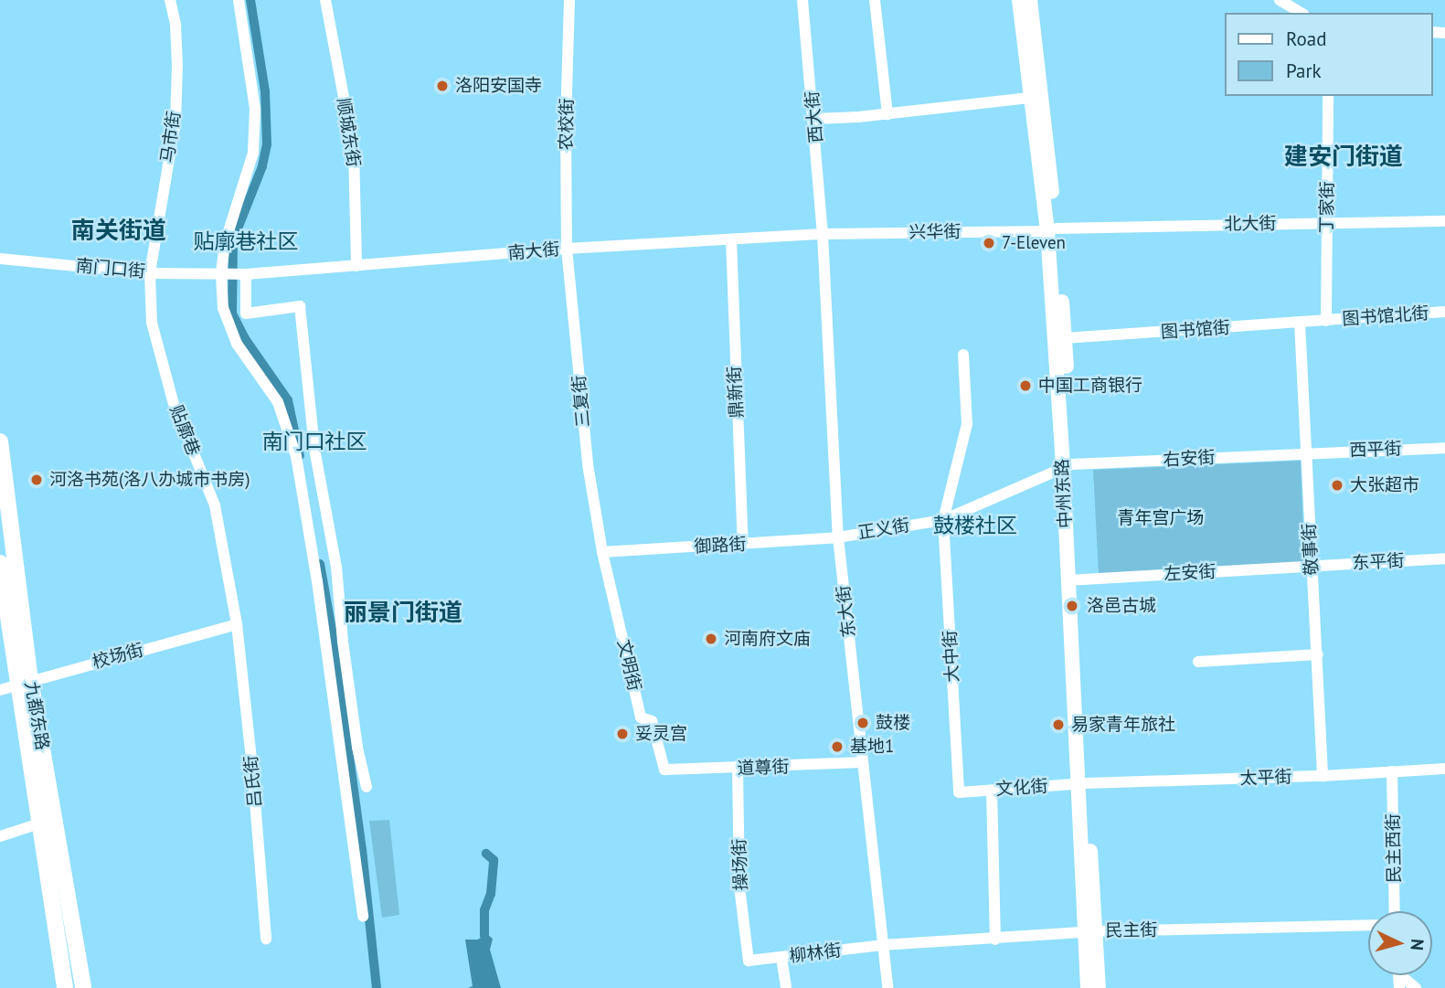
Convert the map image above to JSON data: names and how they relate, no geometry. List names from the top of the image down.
{
  "streets": {
    "highway": ["九都东路"],
    "main road": ["中州东路"],
    "street": [
      "西大街",
      "农校街",
      "顺城东街",
      "马市街",
      "丁家街",
      "北大街",
      "兴华街",
      "南大街",
      "南门口街",
      "图书馆北街",
      "图书馆街",
      "鼎新街",
      "三复街",
      "贴廓巷",
      "西平街",
      "右安街",
      "正义街",
      "御路街",
      "敬事街",
      "东平街",
      "左安街",
      "东大街",
      "校场街",
      "大中街",
      "文明街",
      "道尊街",
      "太平街",
      "吕氏街",
      "文化街",
      "民主西街",
      "操场街",
      "民主街",
      "柳林街"
    ]
  },
  "crossings": [
    ["西大街", "兴华街"],
    ["西大街", "南大街"],
    ["西大街", "东大街"],
    ["农校街", "南大街"],
    ["农校街", "三复街"],
    ["顺城东街", "南大街"],
    ["马市街", "南门口街"],
    ["马市街", "贴廓巷"],
    ["丁家街", "北大街"],
    ["丁家街", "图书馆北街"],
    ["丁家街", "图书馆街"],
    ["北大街", "兴华街"],
    ["北大街", "中州东路"],
    ["兴华街", "南大街"],
    ["兴华街", "中州东路"],
    ["兴华街", "东大街"],
    ["南大街", "南门口街"],
    ["南大街", "鼎新街"],
    ["南大街", "三复街"],
    ["南大街", "东大街"],
    ["南门口街", "贴廓巷"],
    ["图书馆北街", "图书馆街"],
    ["图书馆街", "中州东路"],
    ["图书馆街", "敬事街"],
    ["鼎新街", "御路街"],
    ["三复街", "御路街"],
    ["三复街", "文明街"],
    ["贴廓巷", "校场街"],
    ["贴廓巷", "吕氏街"],
    ["西平街", "右安街"],
    ["西平街", "敬事街"],
    ["右安街", "中州东路"],
    ["右安街", "正义街"],
    ["右安街", "敬事街"],
    ["中州东路", "正义街"],
    ["中州东路", "左安街"],
    ["中州东路", "太平街"],
    ["中州东路", "文化街"],
    ["中州东路", "民主街"],
    ["正义街", "御路街"],
    ["正义街", "东大街"],
    ["正义街", "大中街"],
    ["御路街", "东大街"],
    ["御路街", "文明街"],
    ["敬事街", "东平街"],
    ["敬事街", "左安街"],
    ["敬事街", "太平街"],
    ["东平街", "左安街"],
    ["东大街", "道尊街"],
    ["东大街", "民主街"],
    ["东大街", "柳林街"],
    ["校场街", "九都东路"],
    ["校场街", "吕氏街"],
    ["大中街", "文化街"],
    ["文明街", "道尊街"],
    ["道尊街", "操场街"],
    ["太平街", "文化街"],
    ["太平街", "民主西街"],
    ["操场街", "柳林街"],
    ["民主街", "柳林街"]
  ],
  "districts": [
    "建安门街道",
    "南关街道",
    "贴廓巷社区",
    "南门口社区",
    "鼓楼社区",
    "丽景门街道"
  ],
  "parks": ["青年宫广场"],
  "places": [
    "洛阳安国寺",
    "7-Eleven",
    "中国工商银行",
    "河洛书苑(洛八办城市书房)",
    "大张超市",
    "洛邑古城",
    "河南府文庙",
    "鼓楼",
    "易家青年旅社",
    "妥灵宫",
    "基地1"
  ],
  "legend": ["Road", "Park"],
  "north": "right"
}
